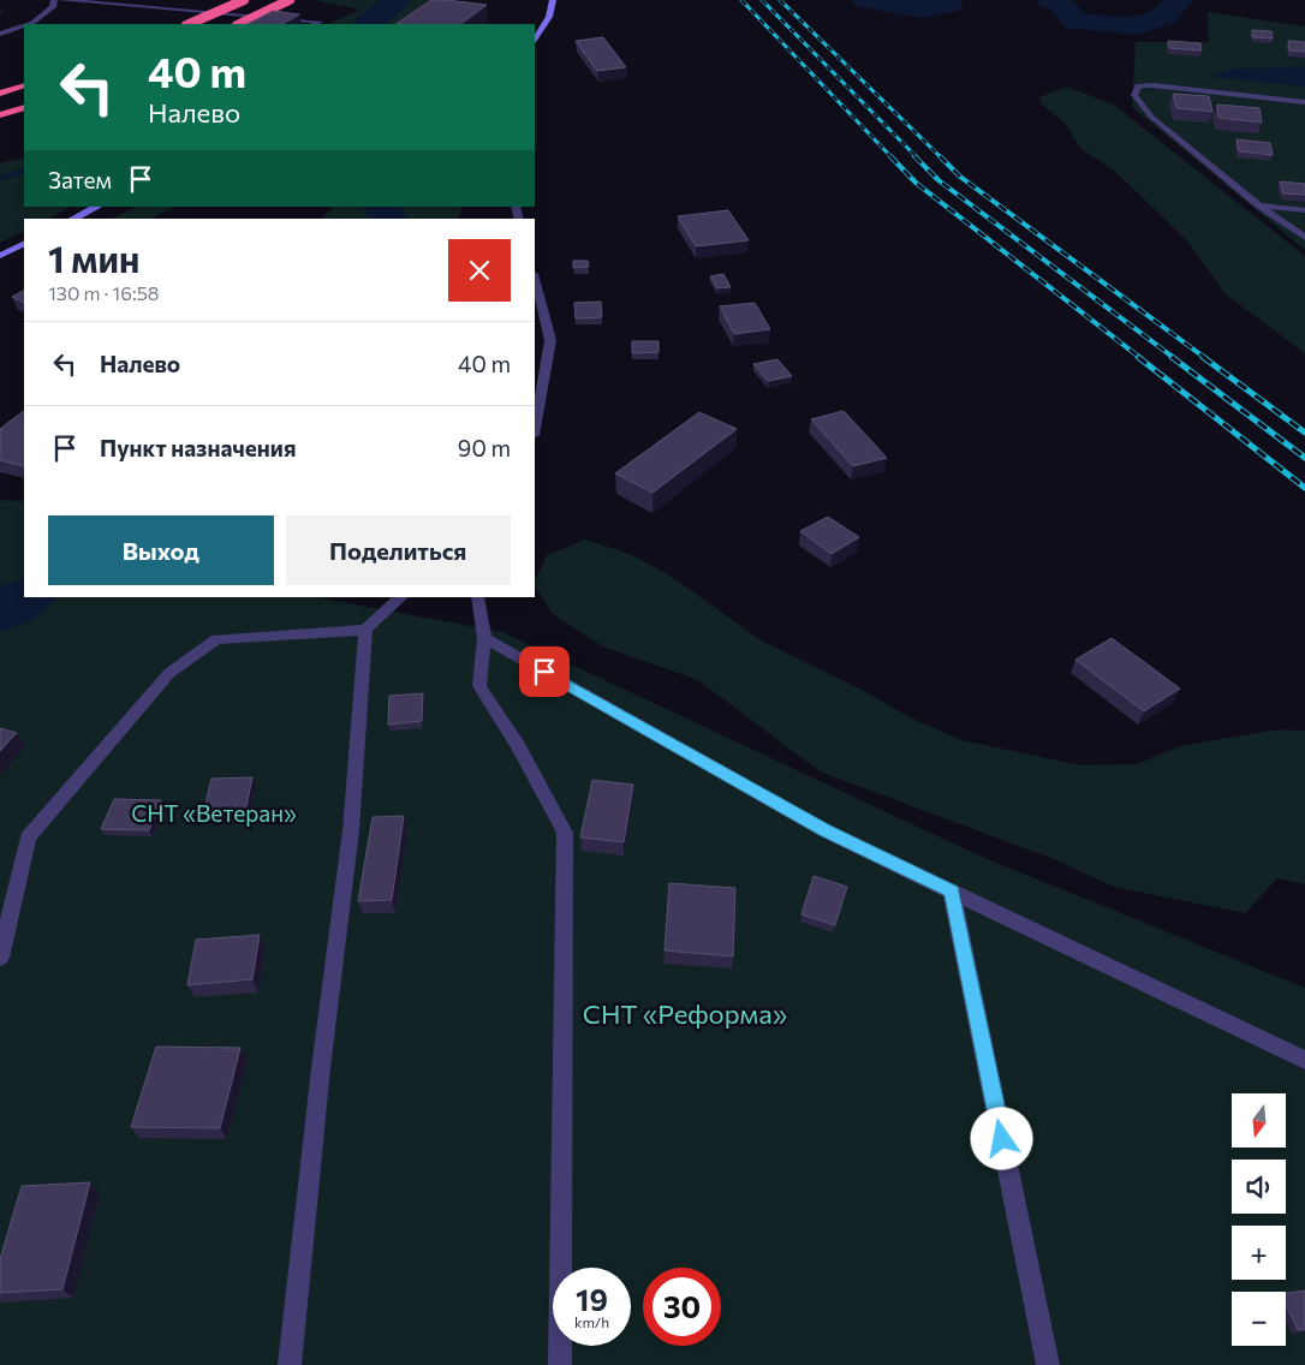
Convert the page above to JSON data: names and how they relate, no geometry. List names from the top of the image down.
{
  "parks": ["СНТ «Ветеран»", "СНТ «Реформа»"],
  "north": "bottom",
  "page": {
    "turn": ["40 m", "Налево"],
    "then": "Затем",
    "heading": ["1 мин", "130 m · 16:58"],
    "list": [
      {
        "name": "Налево",
        "value": "40 m"
      },
      {
        "name": "Пункт назначения",
        "value": "90 m"
      }
    ],
    "buttons": ["Выход", "Поделиться"],
    "map_buttons": ["+", "−"],
    "speed": "19 km/h",
    "limit": "30"
  }
}
